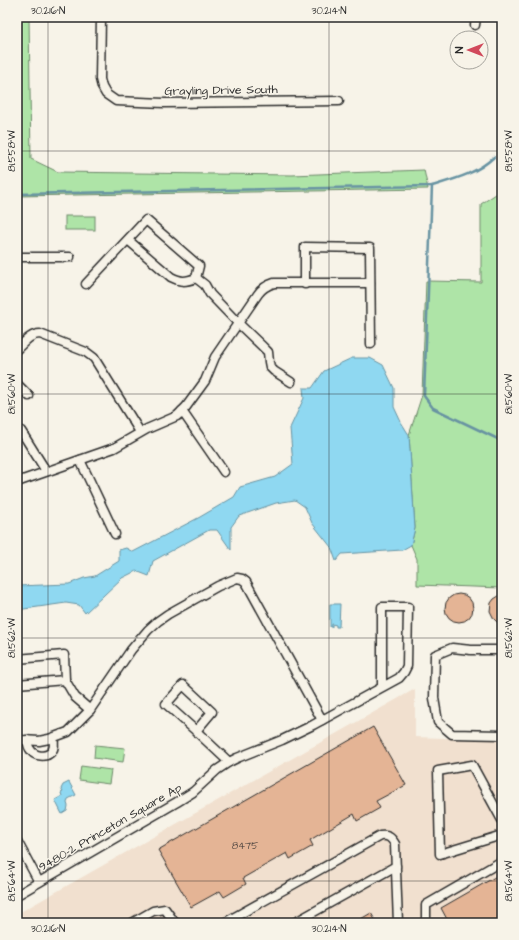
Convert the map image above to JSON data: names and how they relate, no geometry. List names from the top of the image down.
{
  "streets": {
    "street": ["Grayling Drive South", "9480-2 Princeton Square Ap"]
  },
  "house_numbers": ["8475"],
  "north": "left",
  "coordinates": [
    "30.216°N",
    "30.214°N",
    "81.558°W",
    "81.560°W",
    "81.562°W",
    "81.564°W"
  ]
}
